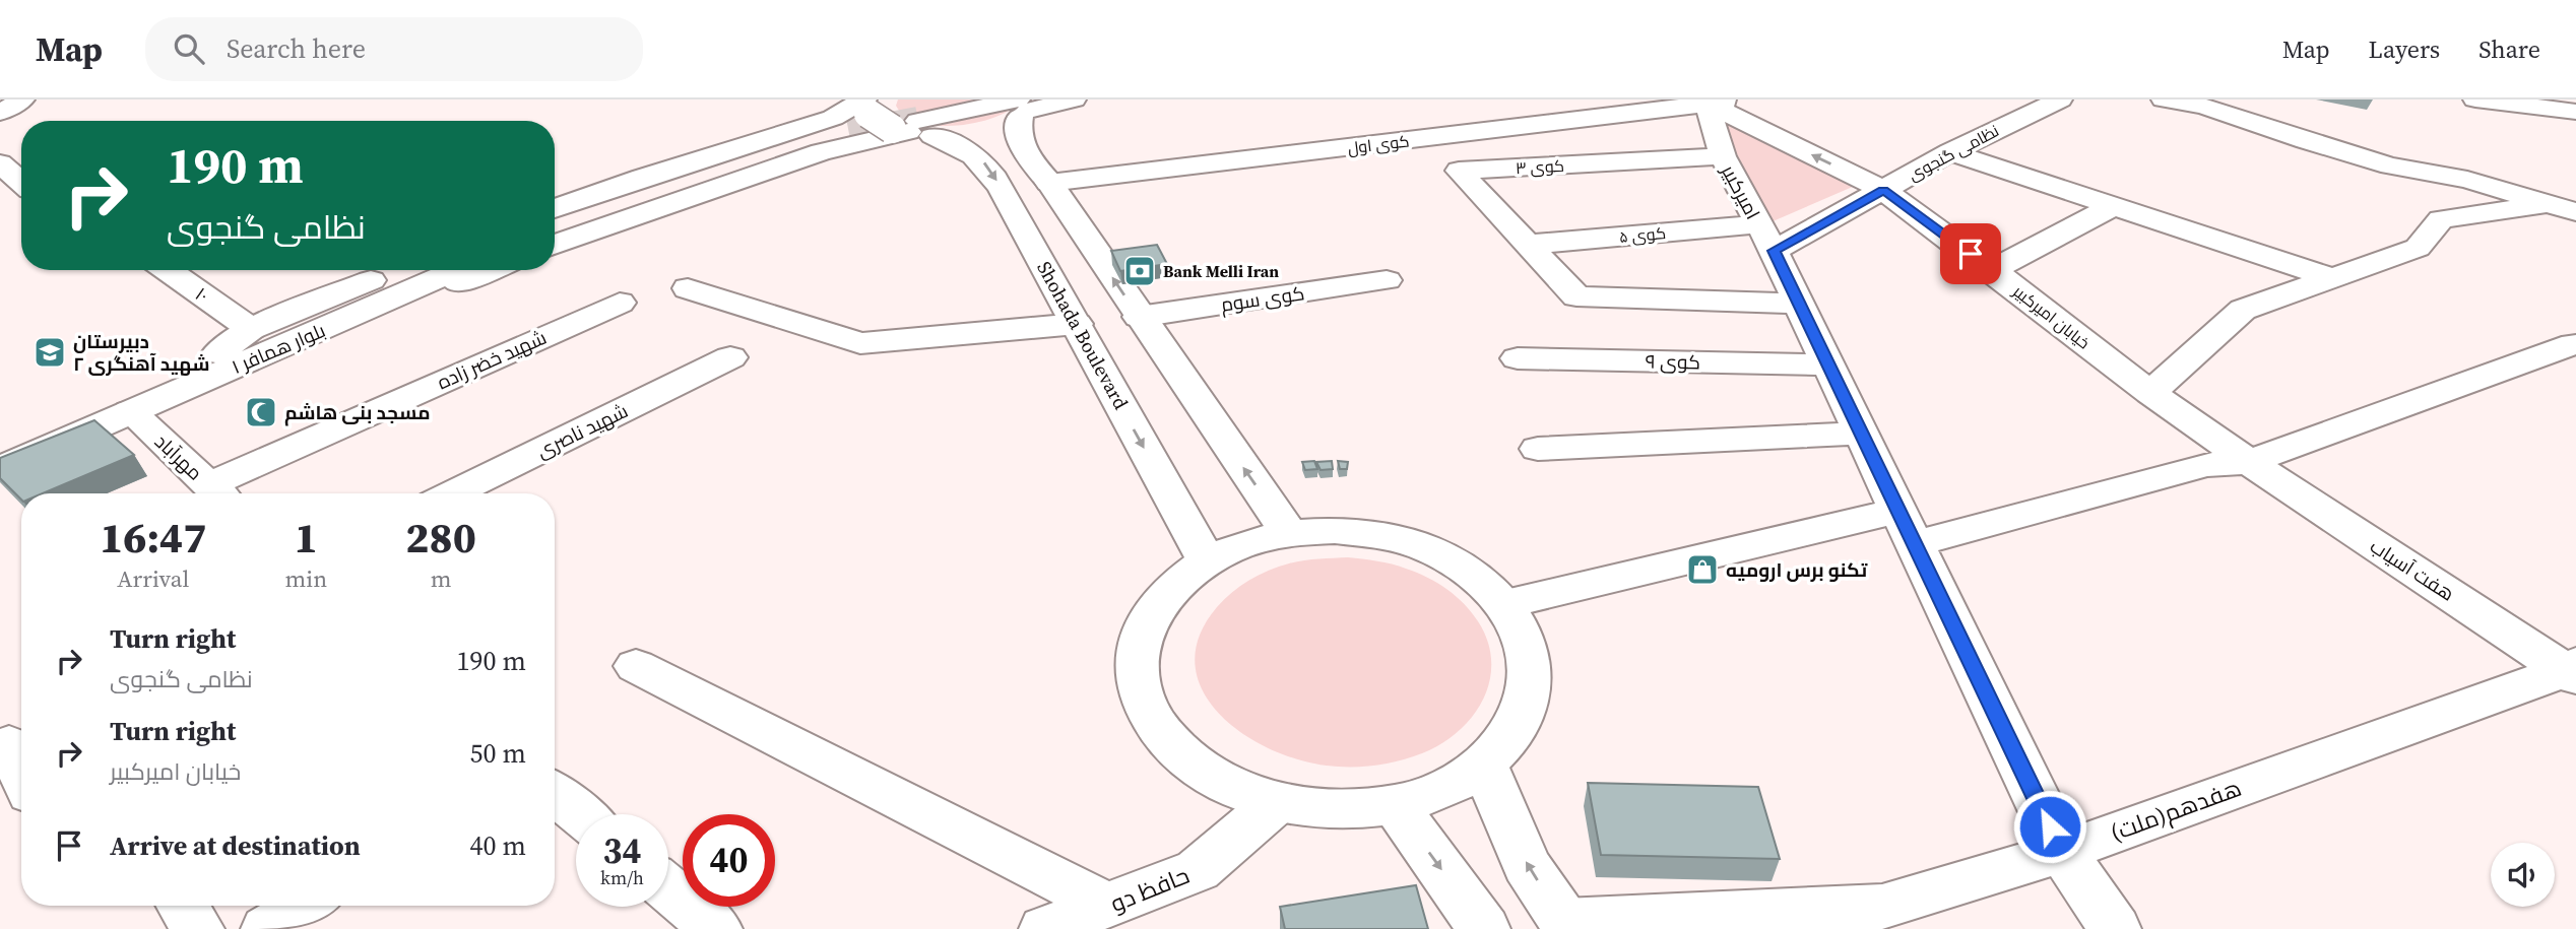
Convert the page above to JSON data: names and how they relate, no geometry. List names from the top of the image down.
{
  "streets": {
    "street": [
      "کوی اول",
      "نظامی گنجوی",
      "کوی ۳",
      "امیرکبیر",
      "کوی ۵",
      "۱۰",
      "کوی سوم",
      "خیابان امیرکبیر",
      "Shohada Boulevard",
      "بلوار همافر ۱",
      "شهید خضر زاده",
      "کوی ۹",
      "شهید ناصری",
      "مهرآباد",
      "هفت آسیاب",
      "هفدهم(ملت)",
      "حافظ دو"
    ]
  },
  "crossings": [
    ["کوی اول", "امیرکبیر"],
    ["کوی اول", "خیابان امیرکبیر"],
    ["نظامی گنجوی", "امیرکبیر"],
    ["نظامی گنجوی", "کوی ۵"],
    ["نظامی گنجوی", "خیابان امیرکبیر"],
    ["کوی ۳", "امیرکبیر"],
    ["کوی ۳", "کوی ۵"],
    ["امیرکبیر", "کوی ۵"],
    ["امیرکبیر", "خیابان امیرکبیر"],
    ["امیرکبیر", "کوی ۹"],
    ["امیرکبیر", "هفدهم(ملت)"],
    ["خیابان امیرکبیر", "هفت آسیاب"],
    ["بلوار همافر ۱", "مهرآباد"],
    ["هفت آسیاب", "هفدهم(ملت)"]
  ],
  "places": {
    "bank": ["Bank Melli Iran"],
    "school or university": ["دبیرستان شهید آهنگری ۲"],
    "mosque": ["مسجد بنی هاشم"],
    "shop": ["تکنو برس ارومیه"]
  },
  "page": {
    "header": "Map",
    "search": "Search here",
    "nav": ["Map", "Layers", "Share"],
    "turn": ["190 m", "نظامی گنجوی"],
    "eta": [
      "16:47",
      "Arrival",
      "1",
      "min",
      "280",
      "m"
    ],
    "list": [
      {
        "name": "Turn right",
        "note": "نظامی گنجوی",
        "value": "190 m"
      },
      {
        "name": "Turn right",
        "note": "خیابان امیرکبیر",
        "value": "50 m"
      },
      {
        "name": "Arrive at destination",
        "value": "40 m"
      }
    ],
    "speed": "34 km/h",
    "limit": "40"
  }
}
